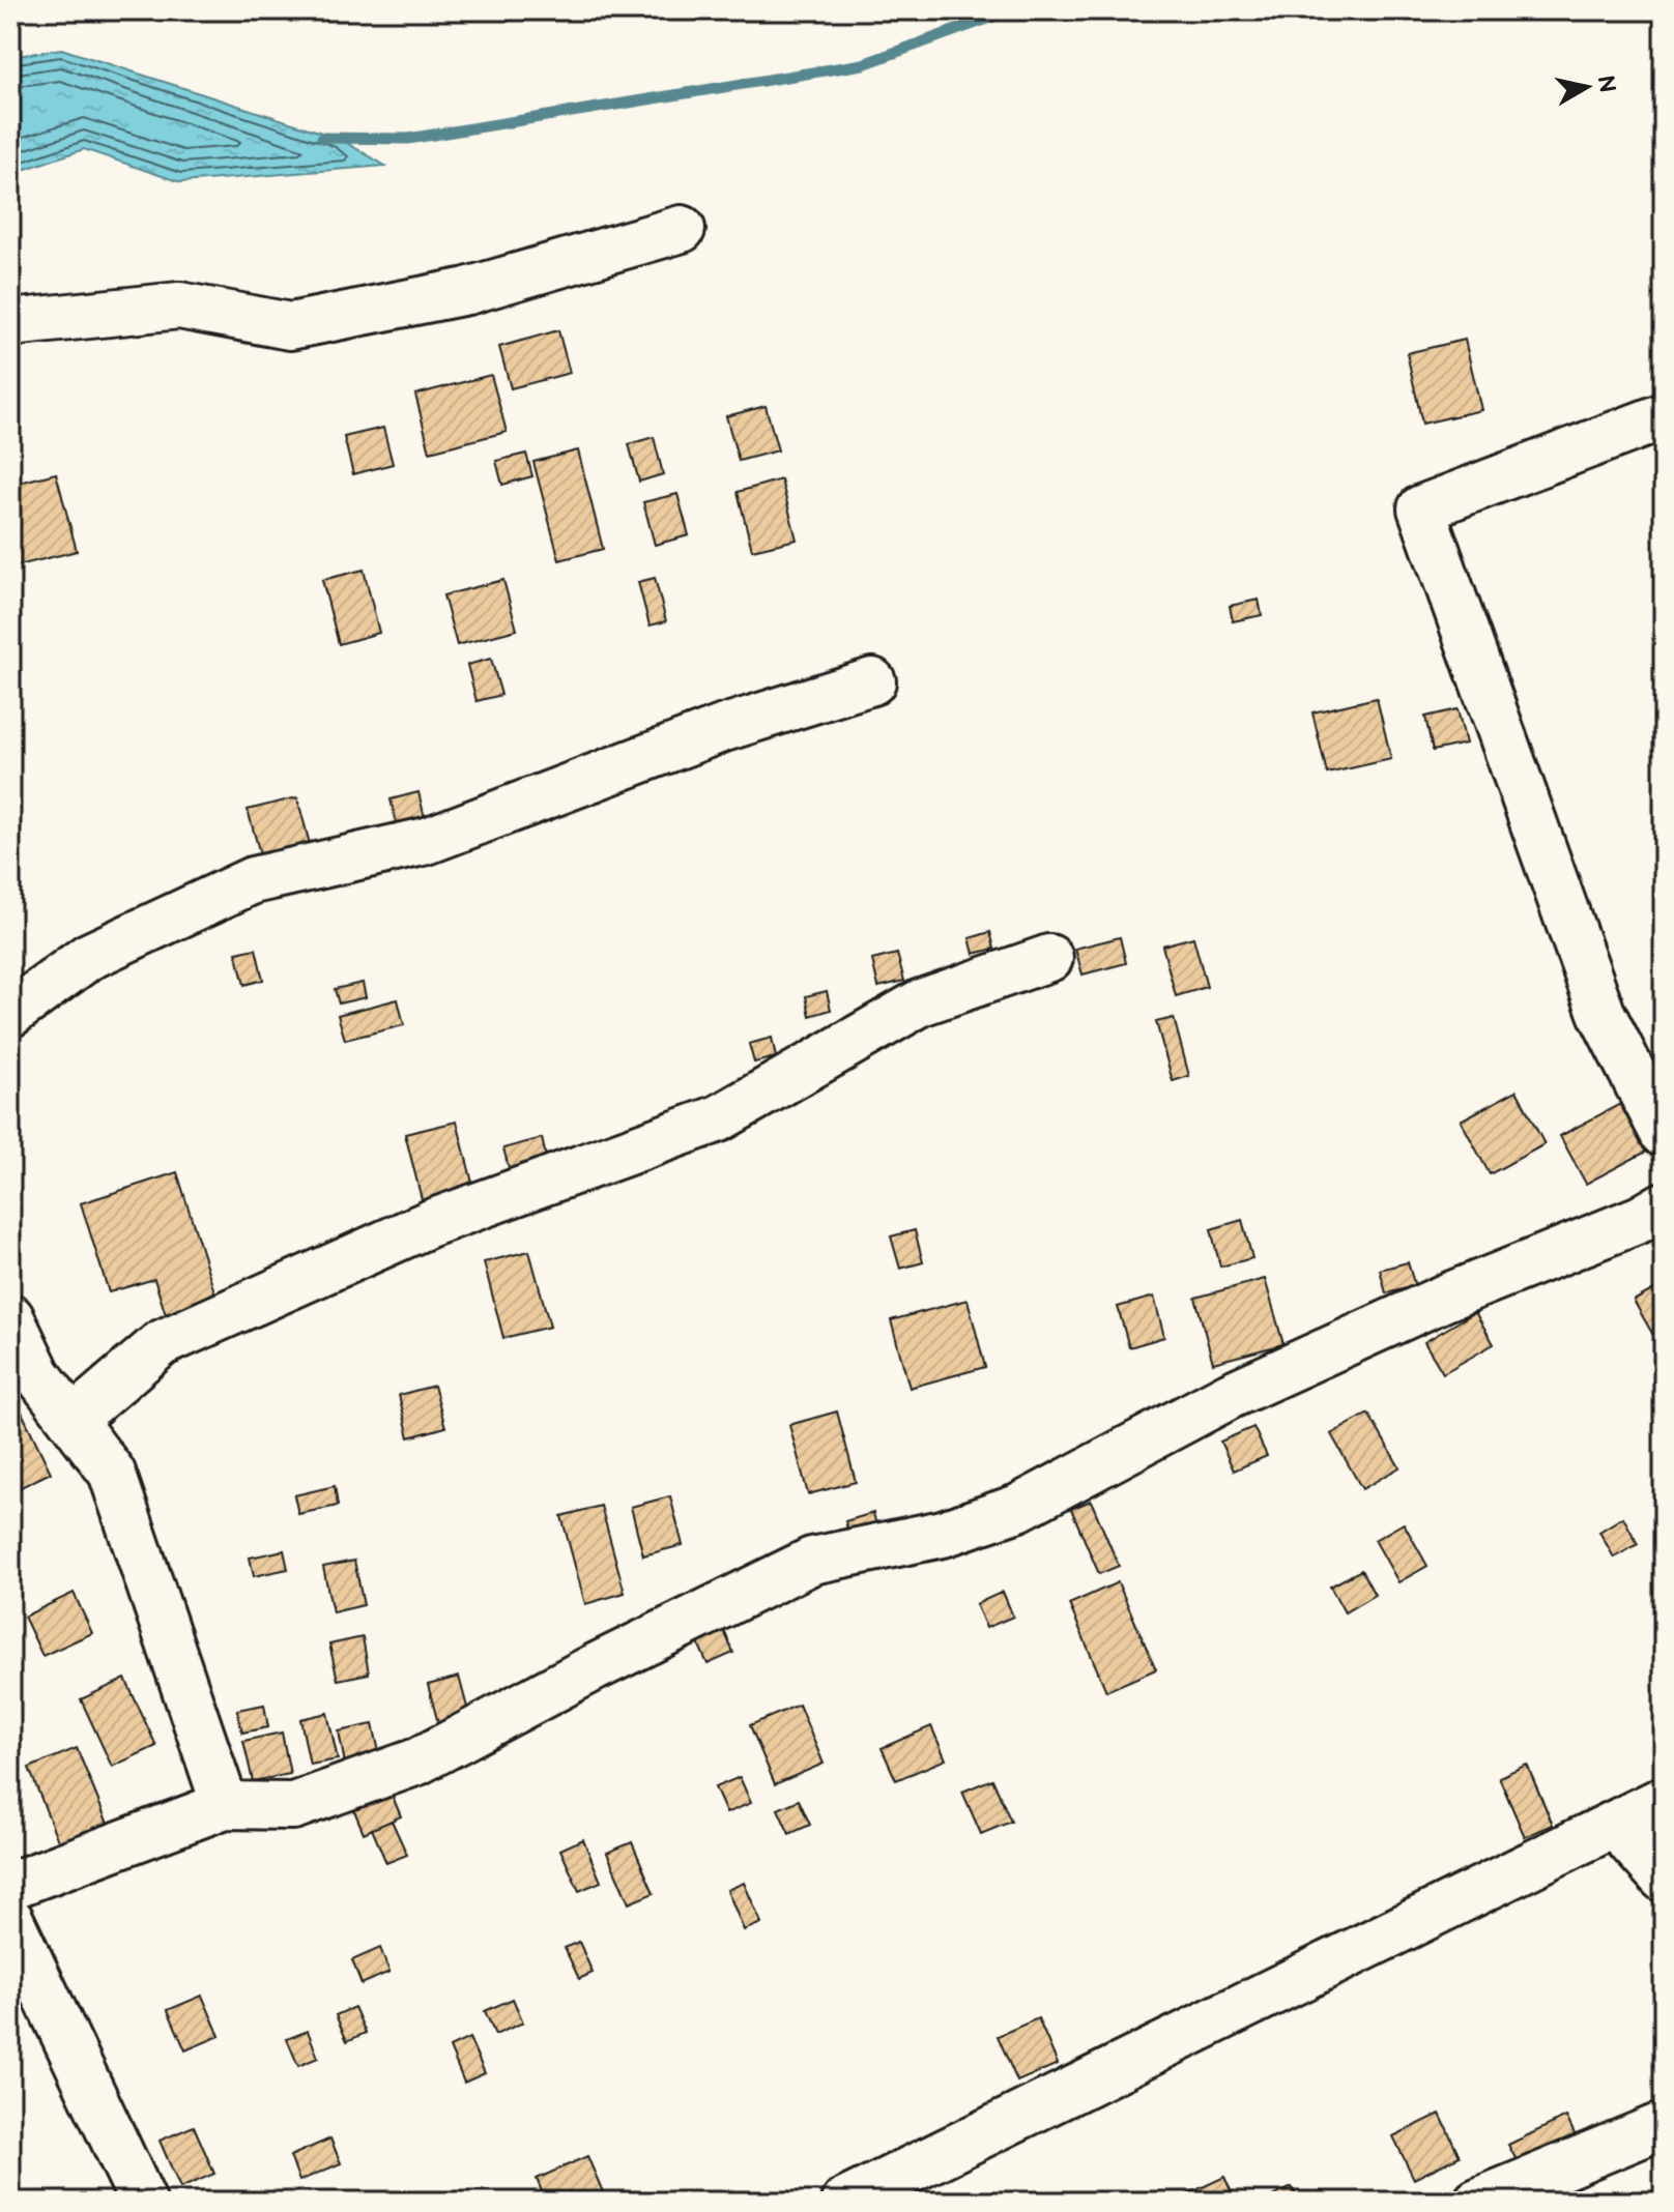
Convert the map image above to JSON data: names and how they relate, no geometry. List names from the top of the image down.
{
  "north": "right"
}
